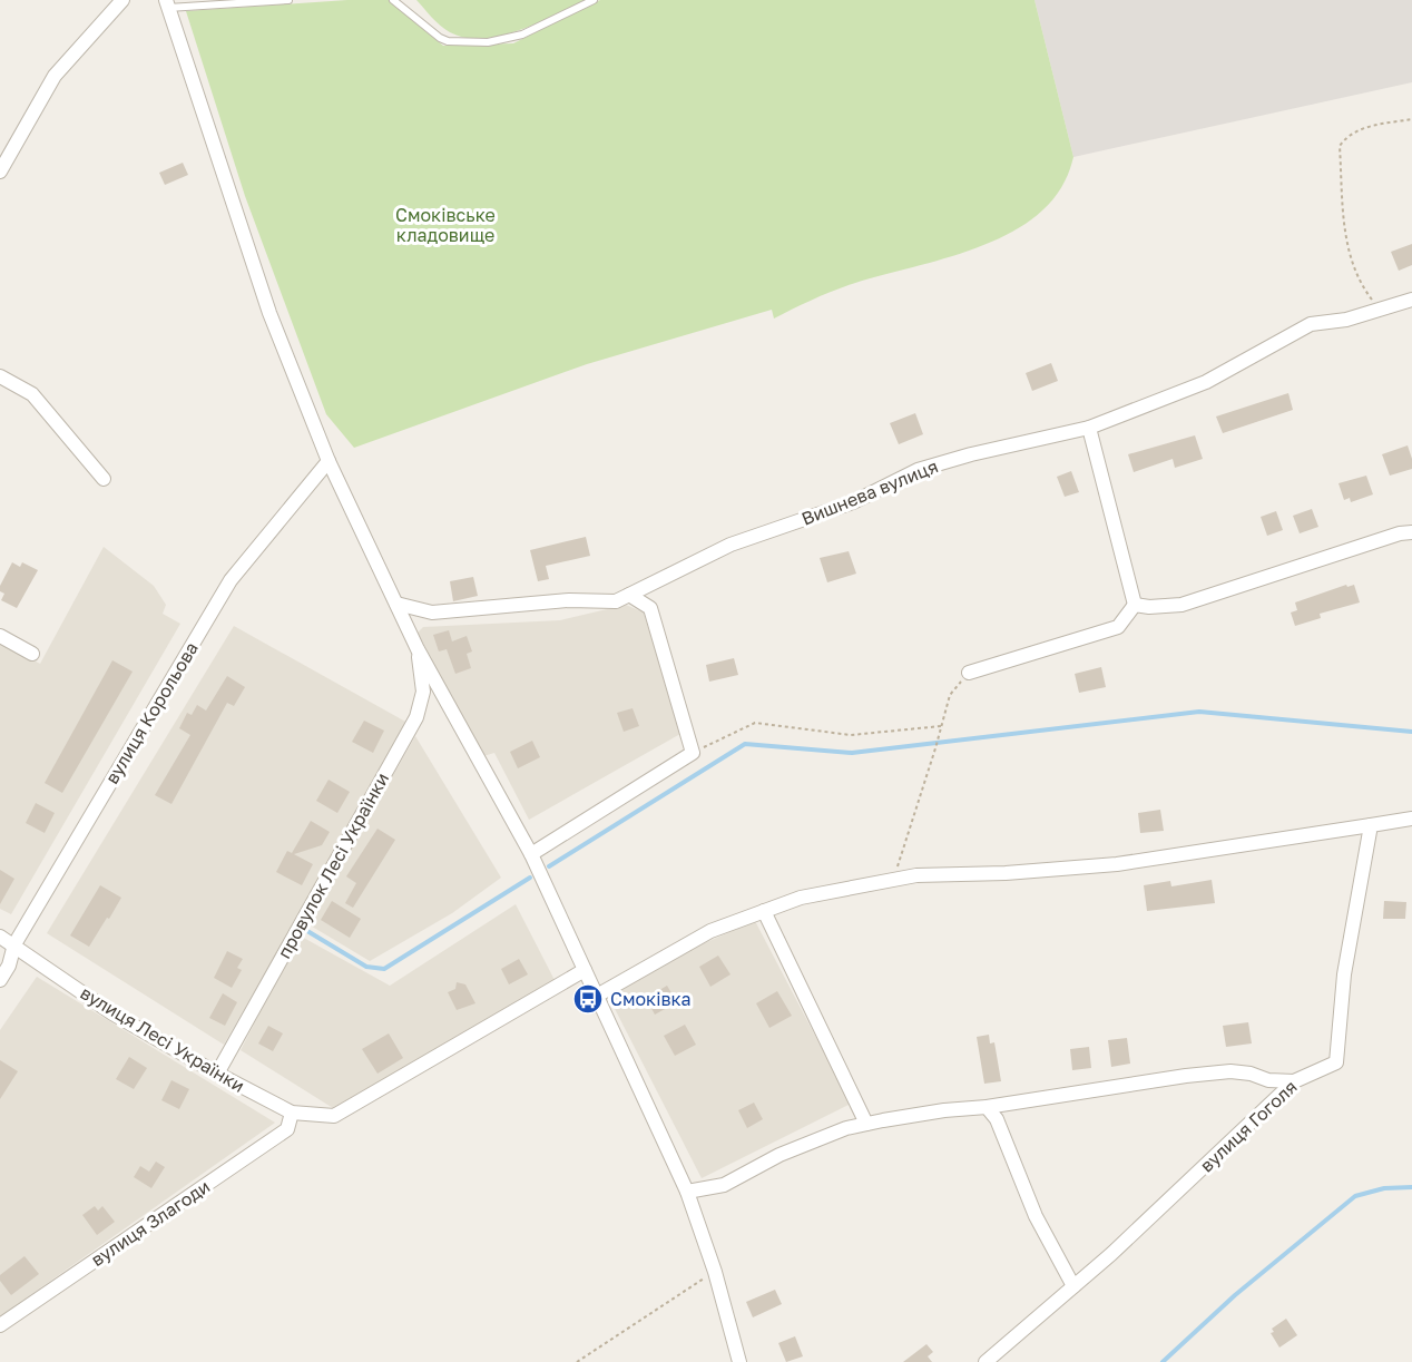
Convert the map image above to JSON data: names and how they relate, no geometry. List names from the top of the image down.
{
  "streets": {
    "street": [
      "Вишнева вулиця",
      "вулиця Корольова",
      "провулок Лесі Українки",
      "вулиця Лесі Українки",
      "вулиця Гоголя",
      "вулиця Злагоди"
    ]
  },
  "crossings": [
    ["вулиця Корольова", "вулиця Лесі Українки"],
    ["провулок Лесі Українки", "вулиця Лесі Українки"],
    ["вулиця Лесі Українки", "вулиця Злагоди"]
  ],
  "parks": ["Смоківське кладовище"],
  "places": {
    "bus stop": ["Смоківка"]
  }
}
